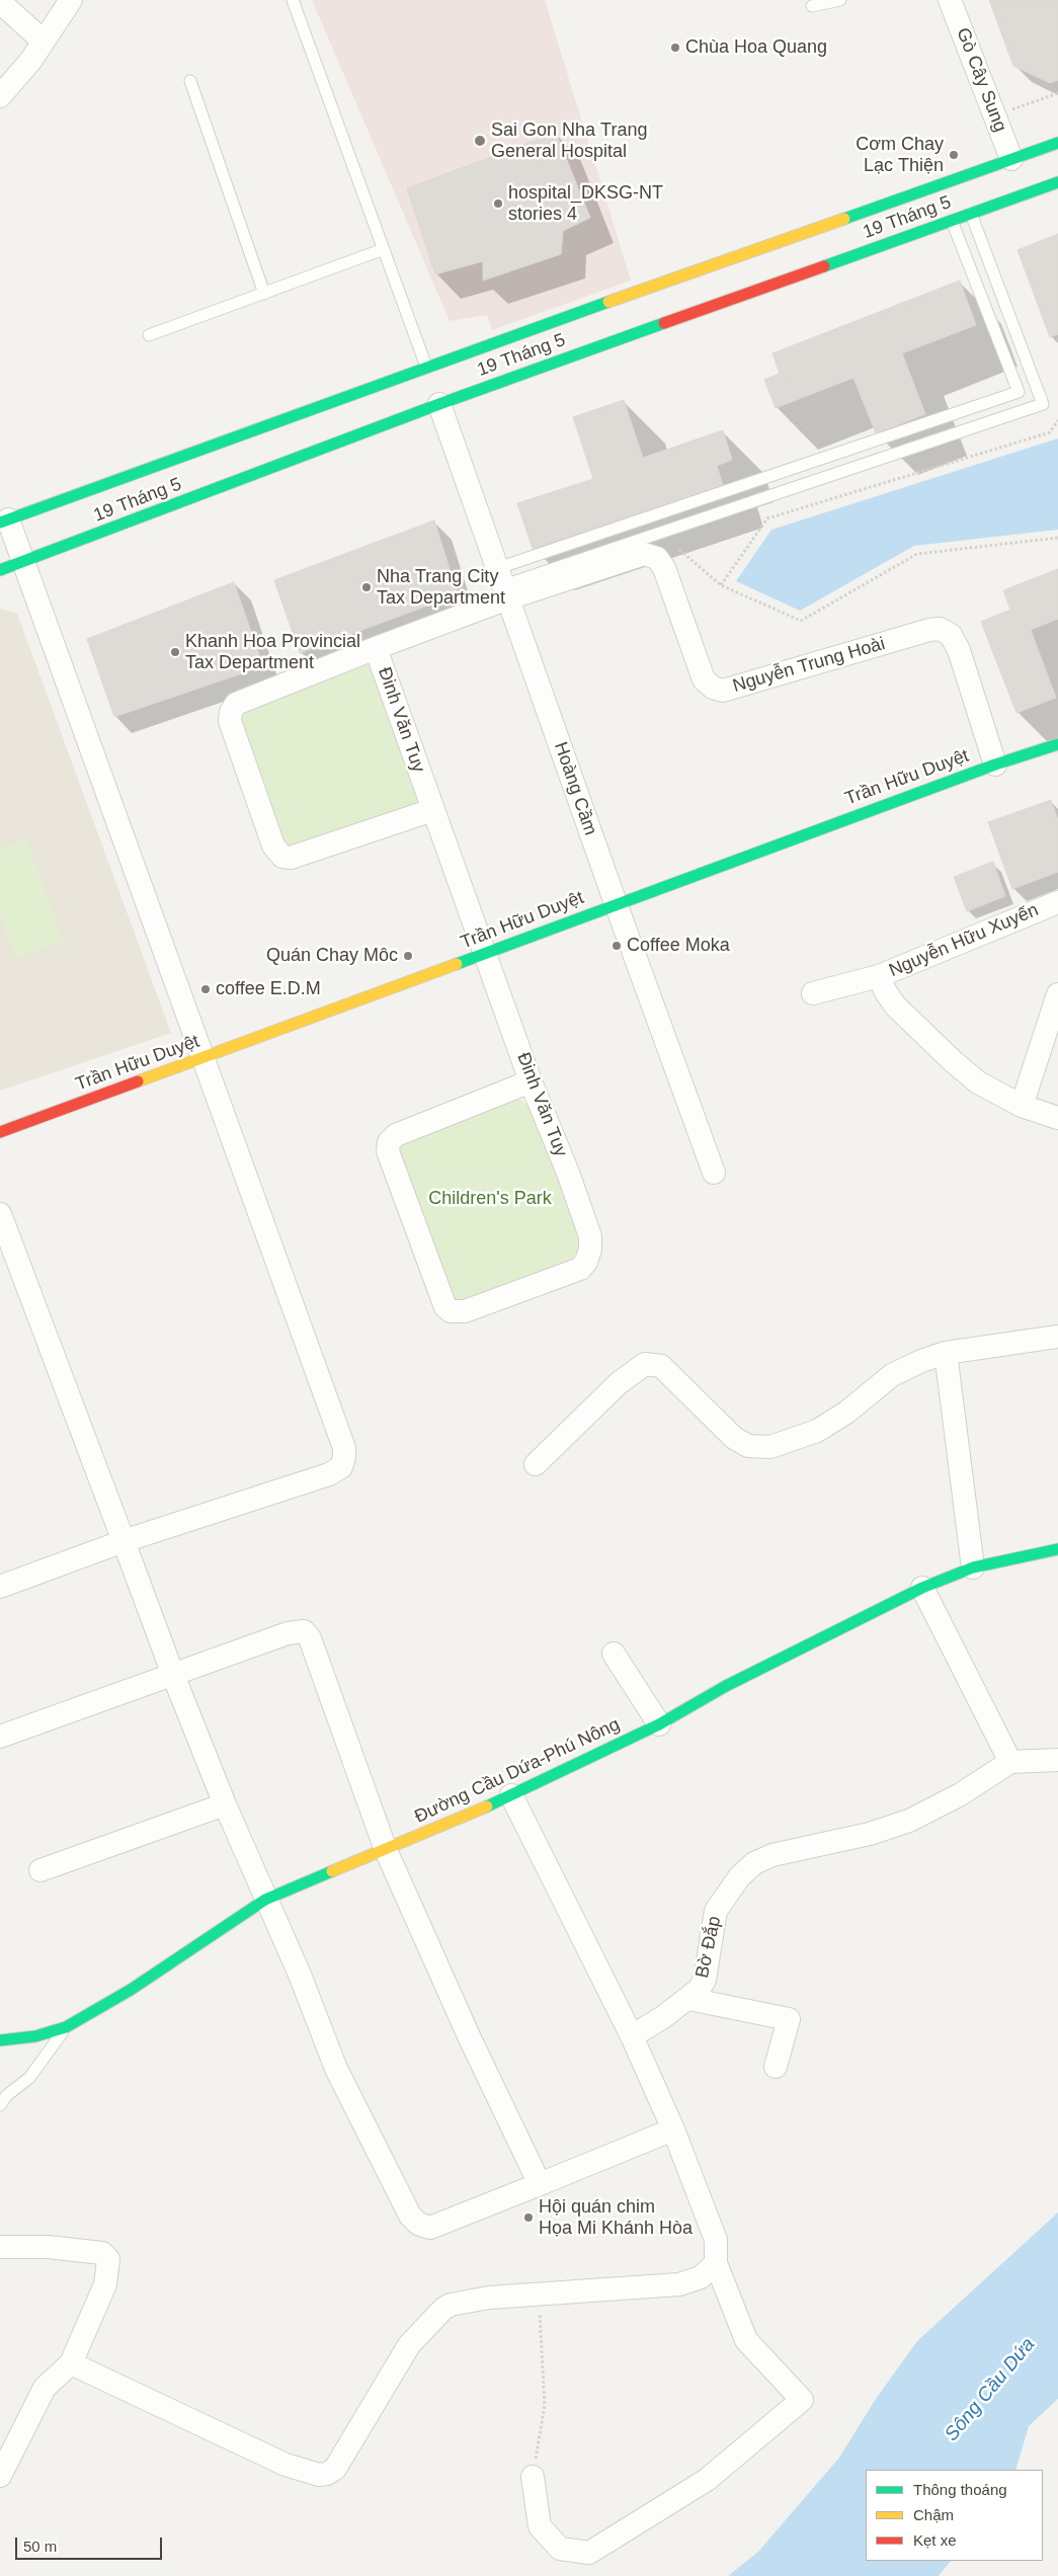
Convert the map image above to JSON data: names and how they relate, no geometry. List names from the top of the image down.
{
  "streets": {
    "street": [
      "Gò Cây Sung",
      "19 Tháng 5",
      "Nguyễn Trung Hoài",
      "Đinh Văn Tuy",
      "Trần Hữu Duyệt",
      "Hoàng Cầm",
      "Nguyễn Hữu Xuyến",
      "Đường Cầu Dứa-Phú Nông",
      "Bờ Đắp"
    ]
  },
  "crossings": [
    ["Gò Cây Sung", "19 Tháng 5"],
    ["19 Tháng 5", "Hoàng Cầm"],
    ["Nguyễn Trung Hoài", "Trần Hữu Duyệt"],
    ["Đinh Văn Tuy", "Trần Hữu Duyệt"],
    ["Trần Hữu Duyệt", "Hoàng Cầm"]
  ],
  "water": ["Sông Cầu Dứa"],
  "parks": ["Children's Park"],
  "places": [
    "Chùa Hoa Quang",
    "Sai Gon Nha Trang General Hospital",
    "Cơm Chay Lạc Thiện",
    "hospital_DKSG-NT stories 4",
    "Nha Trang City Tax Department",
    "Khanh Hoa Provincial Tax Department",
    "Coffee Moka",
    "Quán Chay Môc",
    "coffee E.D.M",
    "Hội quán chim Họa Mi Khánh Hòa"
  ],
  "legend": ["Thông thoáng", "Chậm", "Kẹt xe"],
  "scale_bar": "50 m"
}
